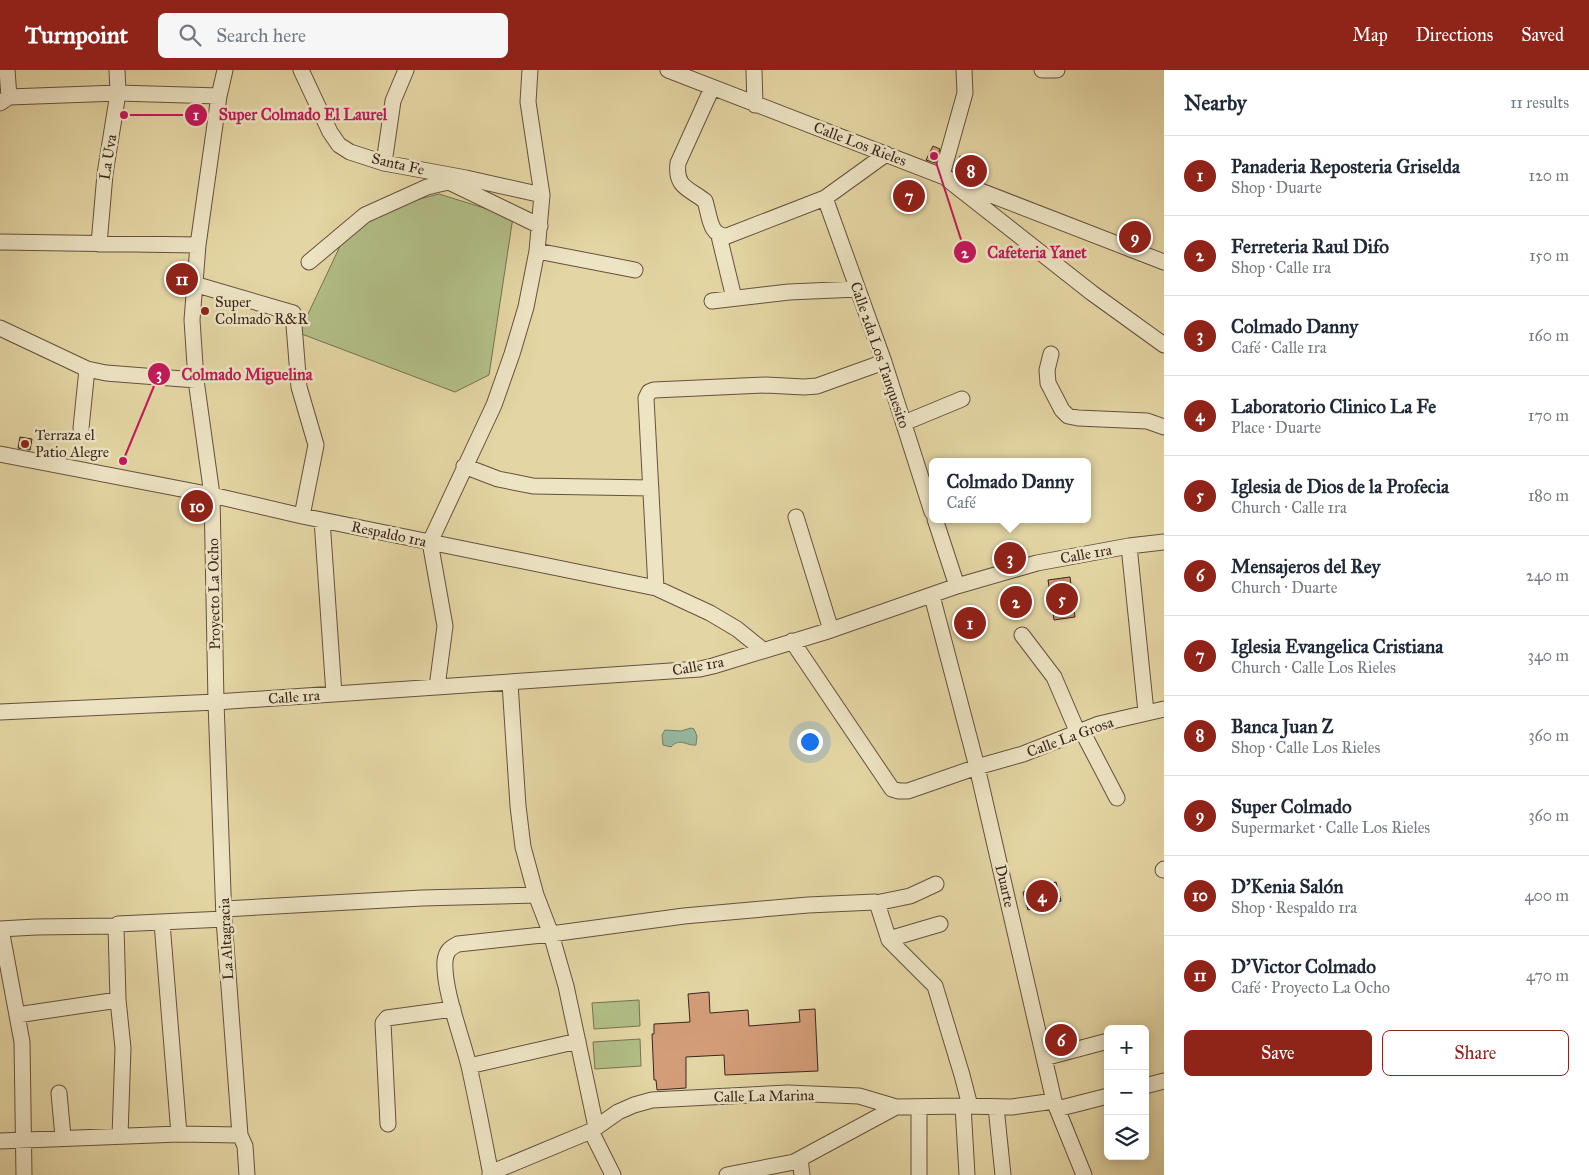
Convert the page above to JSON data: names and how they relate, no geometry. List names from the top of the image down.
{
  "streets": {
    "street": [
      "Calle Los Rieles",
      "La Uva",
      "Santa Fe",
      "Calle 2da Los Tanquesito",
      "Respaldo 1ra",
      "Calle 1ra",
      "Proyecto La Ocho",
      "Calle La Grosa",
      "Duarte",
      "La Altagracia",
      "Calle La Marina"
    ]
  },
  "crossings": [
    ["Respaldo 1ra", "Calle 1ra"],
    ["Respaldo 1ra", "Proyecto La Ocho"],
    ["Calle 1ra", "Proyecto La Ocho"],
    ["Calle 1ra", "Calle La Grosa"],
    ["Calle 1ra", "Duarte"],
    ["Calle 1ra", "La Altagracia"],
    ["Proyecto La Ocho", "La Altagracia"],
    ["Calle La Grosa", "Duarte"],
    ["Duarte", "Calle La Marina"]
  ],
  "places": [
    "Super Colmado El Laurel",
    "Cafeteria Yanet",
    "Super Colmado R&R",
    "Terraza el Patio Alegre",
    "Colmado Miguelina"
  ],
  "page": {
    "header": "Turnpoint",
    "search": "Search here",
    "nav": ["Map", "Directions", "Saved"],
    "heading": ["Nearby", "11 results"],
    "list": [
      {
        "mark": "1",
        "name": "Panaderia Reposteria Griselda",
        "note": "Shop · Duarte",
        "value": "120 m"
      },
      {
        "mark": "2",
        "name": "Ferreteria Raul Difo",
        "note": "Shop · Calle 1ra",
        "value": "150 m"
      },
      {
        "mark": "3",
        "name": "Colmado Danny",
        "note": "Café · Calle 1ra",
        "value": "160 m"
      },
      {
        "mark": "4",
        "name": "Laboratorio Clinico La Fe",
        "note": "Place · Duarte",
        "value": "170 m"
      },
      {
        "mark": "5",
        "name": "Iglesia de Dios de la Profecia",
        "note": "Church · Calle 1ra",
        "value": "180 m"
      },
      {
        "mark": "6",
        "name": "Mensajeros del Rey",
        "note": "Church · Duarte",
        "value": "240 m"
      },
      {
        "mark": "7",
        "name": "Iglesia Evangelica Cristiana",
        "note": "Church · Calle Los Rieles",
        "value": "340 m"
      },
      {
        "mark": "8",
        "name": "Banca Juan Z",
        "note": "Shop · Calle Los Rieles",
        "value": "360 m"
      },
      {
        "mark": "9",
        "name": "Super Colmado",
        "note": "Supermarket · Calle Los Rieles",
        "value": "360 m"
      },
      {
        "mark": "10",
        "name": "D'Kenia Salón",
        "note": "Shop · Respaldo 1ra",
        "value": "400 m"
      },
      {
        "mark": "11",
        "name": "D'Victor Colmado",
        "note": "Café · Proyecto La Ocho",
        "value": "470 m"
      }
    ],
    "pins": [
      "8",
      "7",
      "9",
      "11",
      "10",
      "3",
      "5",
      "2",
      "1",
      "4",
      "6"
    ],
    "popup": ["Colmado Danny", "Café"],
    "buttons": ["Save", "Share"],
    "map_buttons": ["+", "−"]
  }
}
